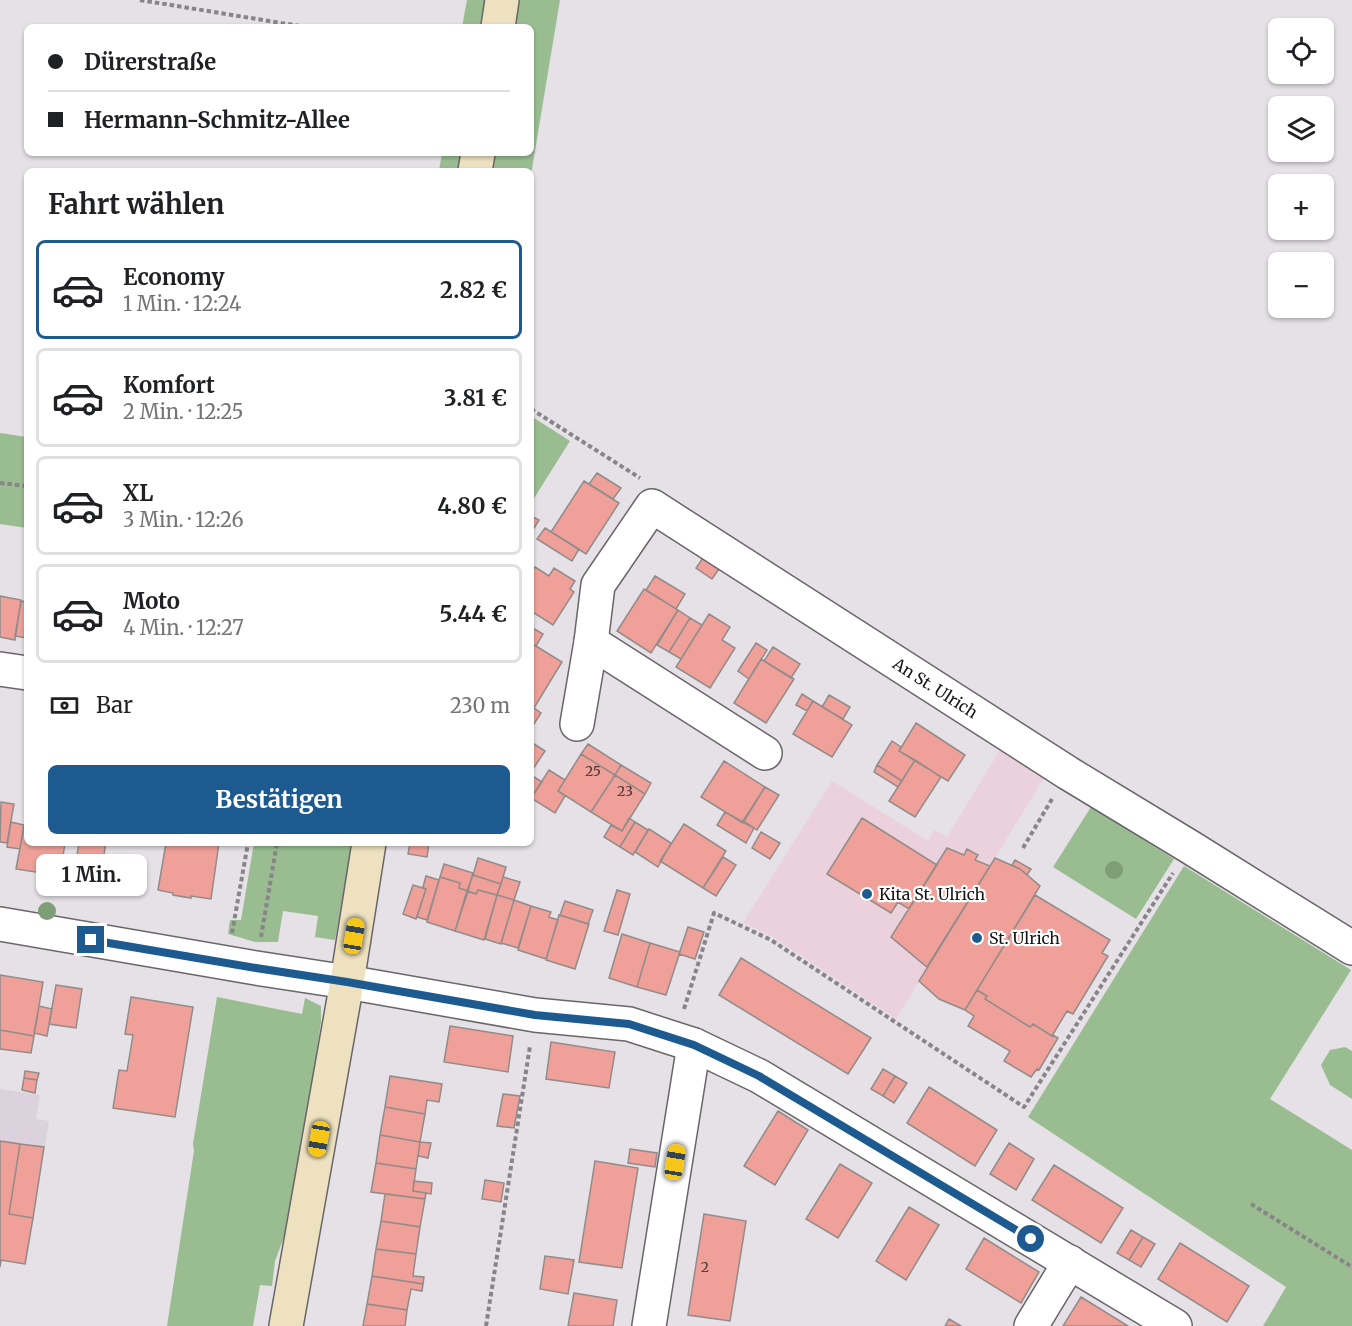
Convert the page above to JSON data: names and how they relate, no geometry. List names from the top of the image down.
{
  "streets": {
    "street": ["An St. Ulrich"]
  },
  "places": ["Kita St. Ulrich", "St. Ulrich"],
  "house_numbers": ["25", "23", "2"],
  "page": {
    "map_buttons": ["+", "−"],
    "banner": ["Dürerstraße", "Hermann-Schmitz-Allee"],
    "heading": "Fahrt wählen",
    "list": [
      {
        "name": "Economy",
        "note": "1 Min. · 12:24",
        "value": "2.82 €"
      },
      {
        "name": "Komfort",
        "note": "2 Min. · 12:25",
        "value": "3.81 €"
      },
      {
        "name": "XL",
        "note": "3 Min. · 12:26",
        "value": "4.80 €"
      },
      {
        "name": "Moto",
        "note": "4 Min. · 12:27",
        "value": "5.44 €"
      }
    ],
    "pay": ["Bar", "230 m"],
    "buttons": "Bestätigen",
    "bubble": "1 Min."
  }
}
